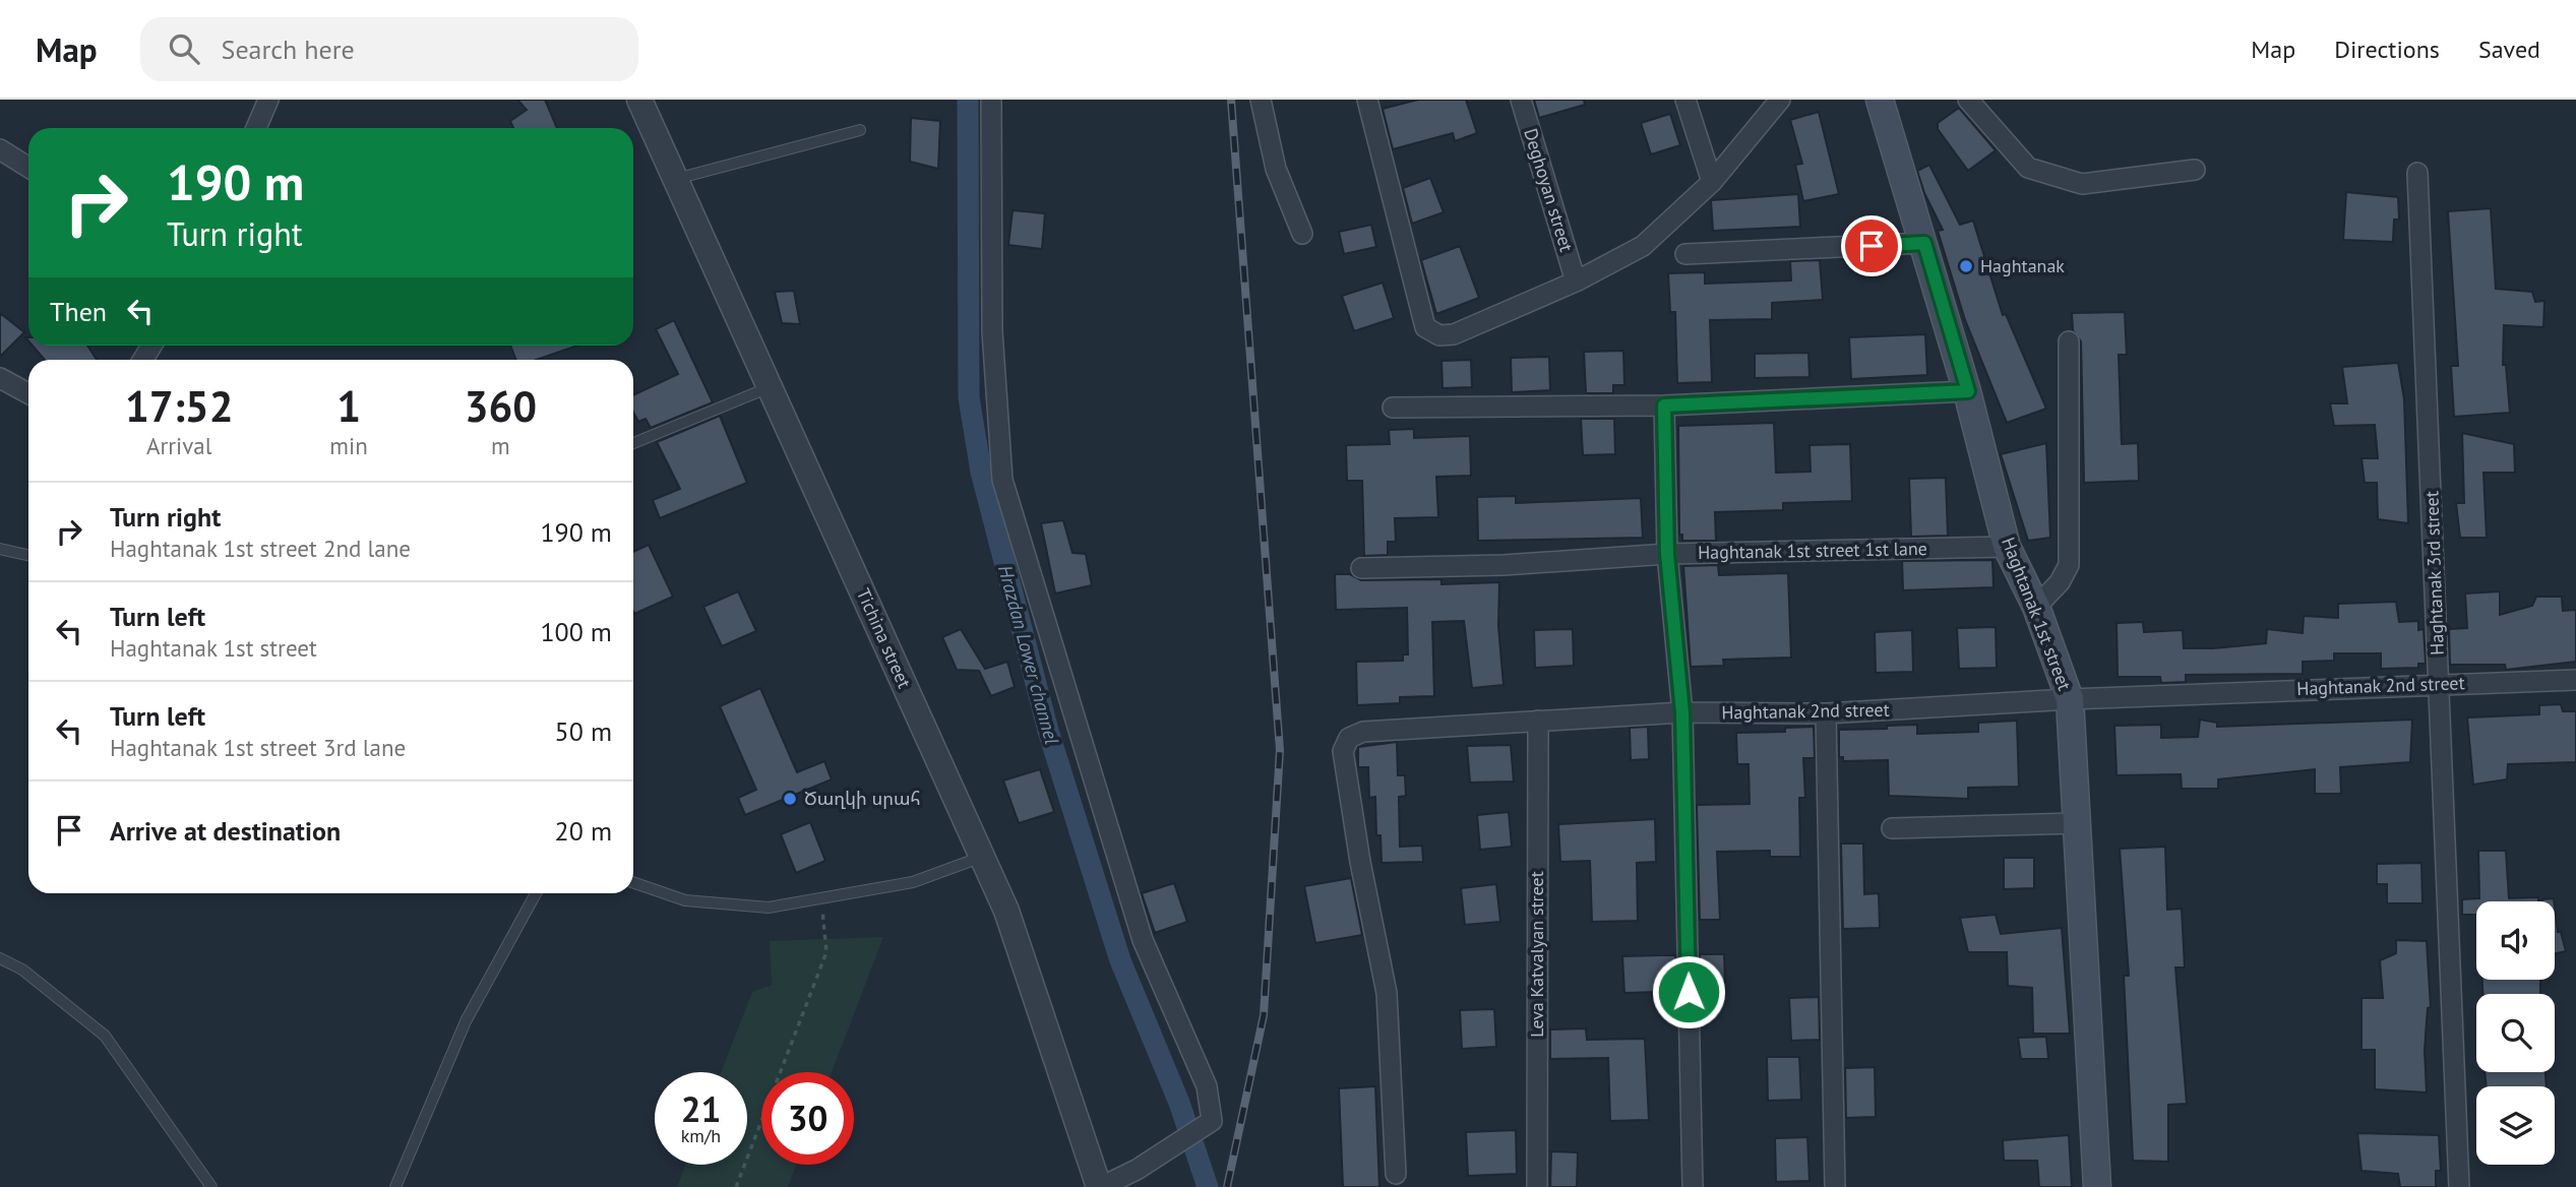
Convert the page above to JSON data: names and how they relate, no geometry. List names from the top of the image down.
{
  "streets": {
    "main road": ["Haghtanak 1st street"],
    "street": [
      "Deghoyan street",
      "Haghtanak 1st street 1st lane",
      "Haghtanak 3rd street",
      "Tichina street",
      "Haghtanak 2nd street",
      "Leva Katvalyan street"
    ]
  },
  "crossings": [
    ["Haghtanak 1st street 1st lane", "Haghtanak 1st street"],
    ["Haghtanak 3rd street", "Haghtanak 2nd street"],
    ["Haghtanak 1st street", "Haghtanak 2nd street"],
    ["Haghtanak 2nd street", "Leva Katvalyan street"]
  ],
  "water": ["Hrazdan Lower channel"],
  "places": ["Haghtanak", "Ծաղկի սրահ"],
  "page": {
    "header": "Map",
    "search": "Search here",
    "nav": ["Map", "Directions", "Saved"],
    "turn": ["190 m", "Turn right"],
    "then": "Then",
    "eta": [
      "17:52",
      "Arrival",
      "1",
      "min",
      "360",
      "m"
    ],
    "list": [
      {
        "name": "Turn right",
        "note": "Haghtanak 1st street 2nd lane",
        "value": "190 m"
      },
      {
        "name": "Turn left",
        "note": "Haghtanak 1st street",
        "value": "100 m"
      },
      {
        "name": "Turn left",
        "note": "Haghtanak 1st street 3rd lane",
        "value": "50 m"
      },
      {
        "name": "Arrive at destination",
        "value": "20 m"
      }
    ],
    "speed": "21 km/h",
    "limit": "30"
  }
}
